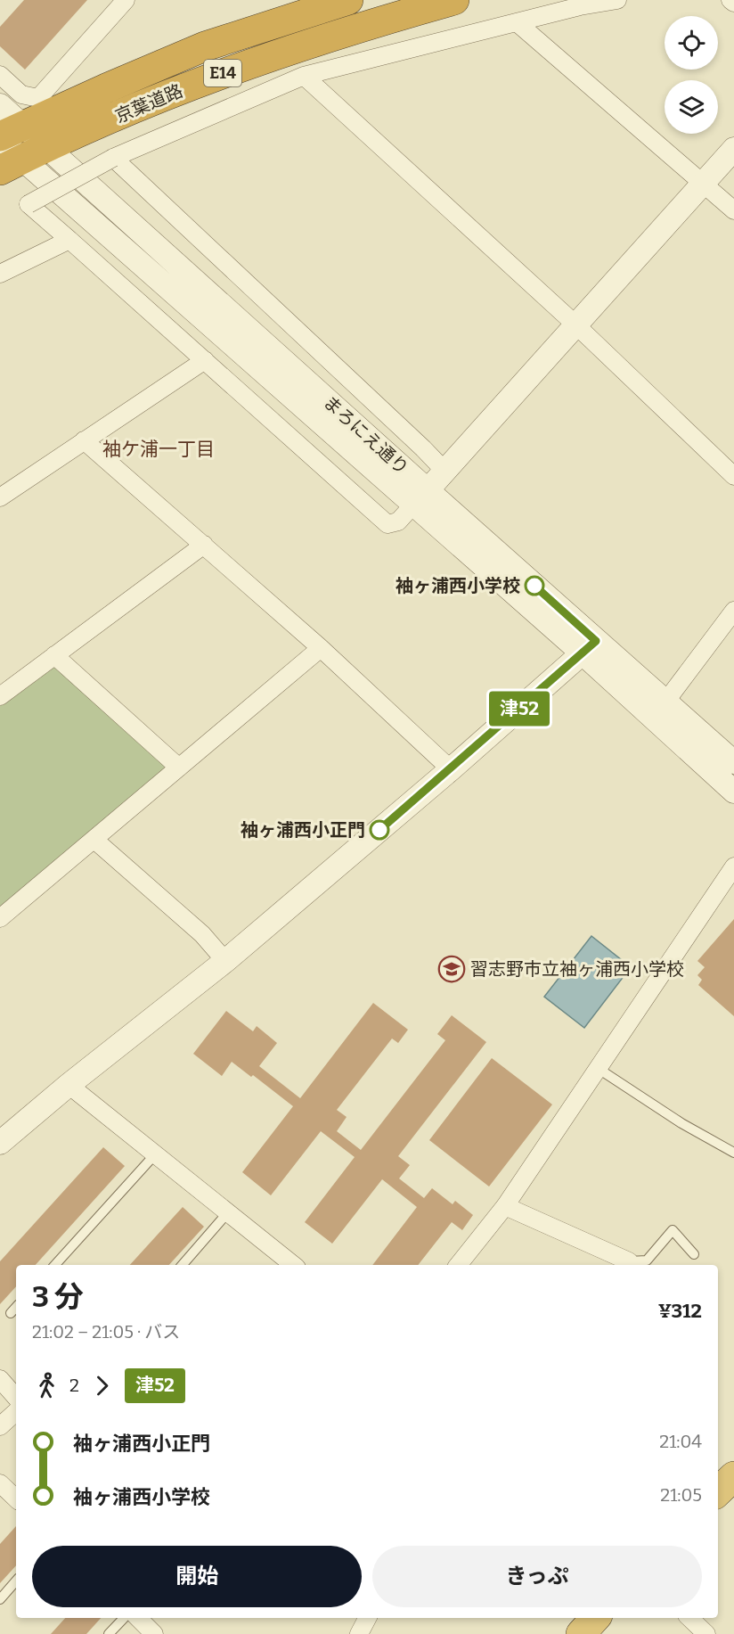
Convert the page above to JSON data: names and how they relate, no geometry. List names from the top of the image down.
{
  "streets": {
    "highway": ["E14", "京葉道路"],
    "street": ["まろにえ通り"]
  },
  "crossings": [
    ["京葉道路", "まろにえ通り"]
  ],
  "districts": ["袖ケ浦一丁目"],
  "places": {
    "other": ["袖ヶ浦西小学校", "袖ヶ浦西小正門"],
    "school or university": ["習志野市立袖ヶ浦西小学校"]
  },
  "lines": ["bus line 津52"],
  "page": {
    "on_map": "津52",
    "heading": ["3 分", "21:02 – 21:05 · バス", "¥312"],
    "legs": ["2", "津52"],
    "list": [
      {
        "name": "袖ヶ浦西小正門",
        "value": "21:04"
      },
      {
        "name": "袖ヶ浦西小学校",
        "value": "21:05"
      }
    ],
    "buttons": ["開始", "きっぷ"]
  }
}
